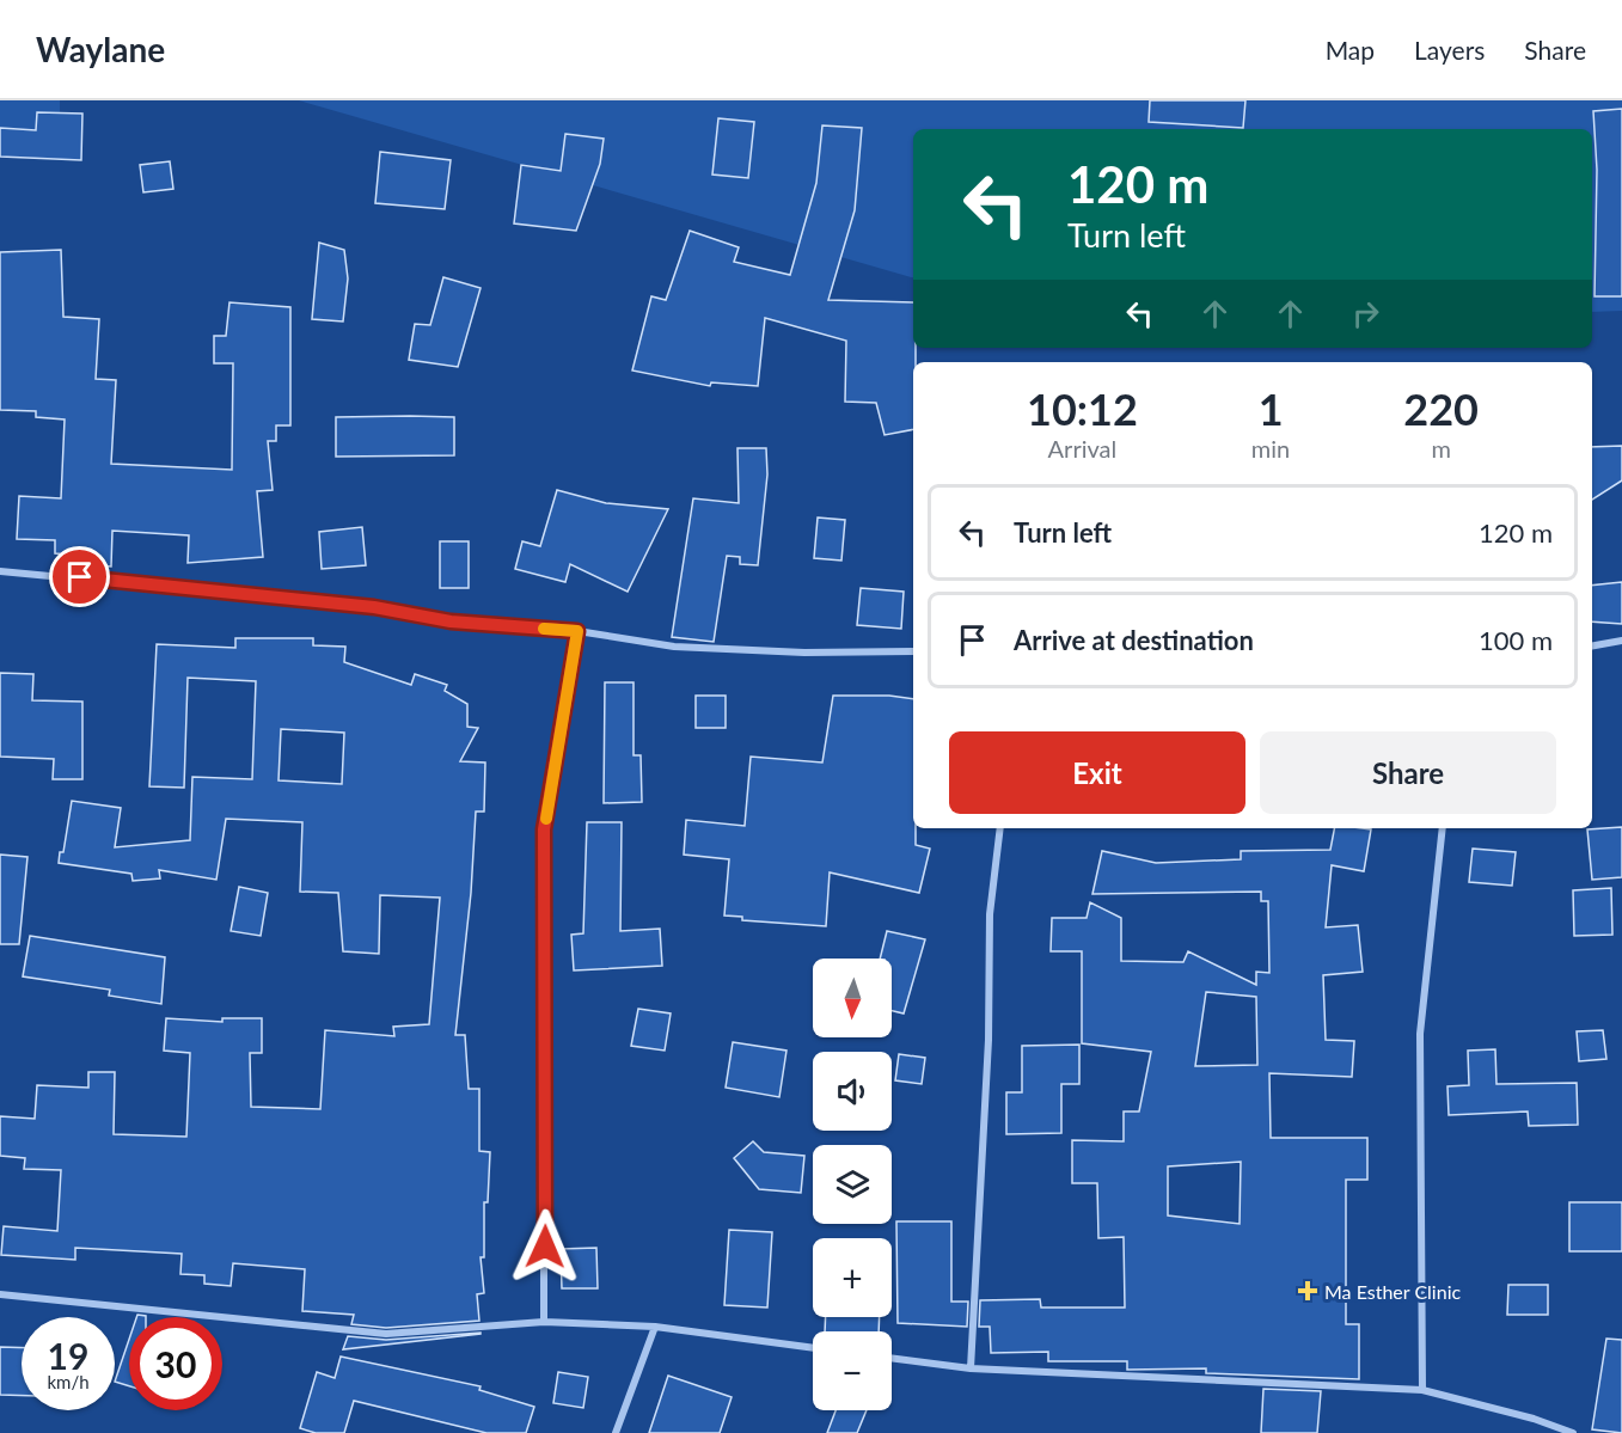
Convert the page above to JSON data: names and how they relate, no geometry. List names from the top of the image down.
{
  "places": {
    "health": ["Ma Esther Clinic"]
  },
  "north": "bottom",
  "page": {
    "header": "Waylane",
    "nav": ["Map", "Layers", "Share"],
    "turn": ["120 m", "Turn left"],
    "eta": [
      "10:12",
      "Arrival",
      "1",
      "min",
      "220",
      "m"
    ],
    "list": [
      {
        "name": "Turn left",
        "value": "120 m"
      },
      {
        "name": "Arrive at destination",
        "value": "100 m"
      }
    ],
    "buttons": ["Exit", "Share"],
    "map_buttons": ["+", "−"],
    "speed": "19 km/h",
    "limit": "30"
  }
}
